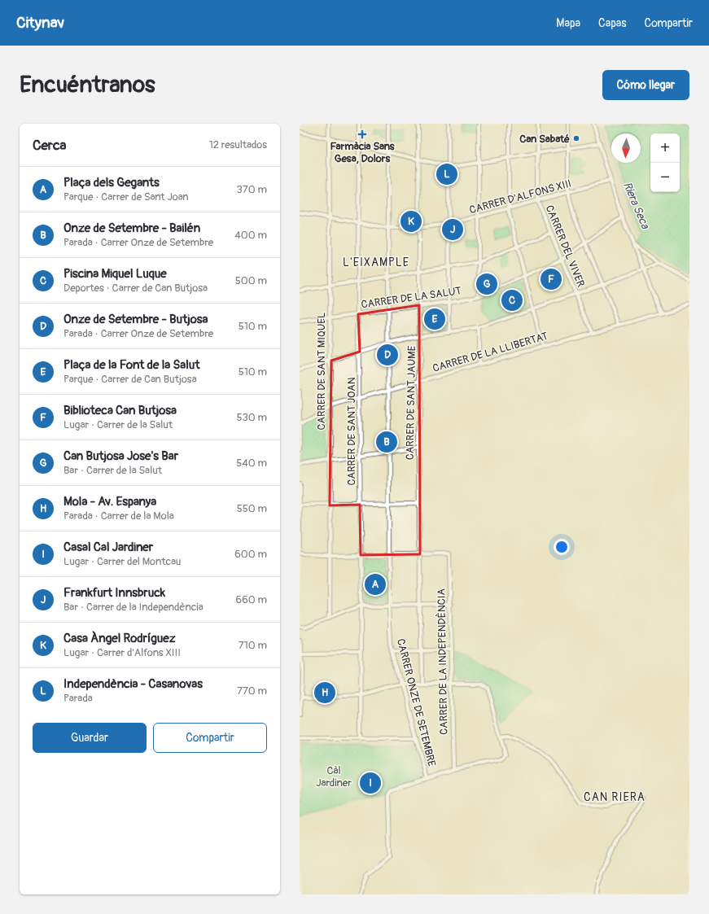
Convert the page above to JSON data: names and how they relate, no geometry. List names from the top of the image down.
{
  "streets": {
    "street": [
      "CARRER D'ALFONS XIII",
      "CARRER DEL VIVER",
      "CARRER DE LA SALUT",
      "CARRER DE LA LLIBERTAT",
      "CARRER DE SANT MIQUEL",
      "CARRER DE SANT JAUME",
      "CARRER DE SANT JOAN",
      "CARRER DE LA INDEPENDÈNCIA",
      "CARRER ONZE DE SETEMBRE"
    ]
  },
  "crossings": [
    ["CARRER D'ALFONS XIII", "CARRER DEL VIVER"],
    ["CARRER D'ALFONS XIII", "CARRER DE SANT MIQUEL"],
    ["CARRER D'ALFONS XIII", "CARRER DE SANT JAUME"],
    ["CARRER D'ALFONS XIII", "CARRER DE SANT JOAN"],
    ["CARRER D'ALFONS XIII", "CARRER ONZE DE SETEMBRE"],
    ["CARRER DEL VIVER", "CARRER DE LA SALUT"],
    ["CARRER DEL VIVER", "CARRER DE LA LLIBERTAT"],
    ["CARRER DE LA SALUT", "CARRER DE SANT MIQUEL"],
    ["CARRER DE LA SALUT", "CARRER DE SANT JAUME"],
    ["CARRER DE LA SALUT", "CARRER DE SANT JOAN"],
    ["CARRER DE LA SALUT", "CARRER ONZE DE SETEMBRE"],
    ["CARRER DE LA LLIBERTAT", "CARRER DE SANT MIQUEL"],
    ["CARRER DE LA LLIBERTAT", "CARRER DE SANT JAUME"],
    ["CARRER DE LA LLIBERTAT", "CARRER DE SANT JOAN"],
    ["CARRER DE LA LLIBERTAT", "CARRER ONZE DE SETEMBRE"],
    ["CARRER DE SANT JAUME", "CARRER DE LA INDEPENDÈNCIA"]
  ],
  "districts": ["L'EIXAMPLE", "CAN RIERA"],
  "water": ["Riera Seca"],
  "parks": ["Càl Jardiner"],
  "places": {
    "health": ["Farmàcia Sans Gesa, Dolors"],
    "other": ["Can Sabaté"]
  },
  "north": "bottom",
  "page": {
    "header": "Citynav",
    "nav": ["Mapa", "Capas", "Compartir"],
    "buttons": [
      "Cómo llegar",
      ["Guardar", "Compartir"]
    ],
    "title": "Encuéntranos",
    "heading": ["Cerca", "12 resultados"],
    "map_buttons": ["+", "−"],
    "pins": [
      "L",
      "K",
      "J",
      "F",
      "G",
      "C",
      "E",
      "D",
      "B",
      "A",
      "H",
      "I"
    ],
    "list": [
      {
        "mark": "A",
        "name": "Plaça dels Gegants",
        "note": "Parque · Carrer de Sant Joan",
        "value": "370 m"
      },
      {
        "mark": "B",
        "name": "Onze de Setembre - Bailén",
        "note": "Parada · Carrer Onze de Setembre",
        "value": "400 m"
      },
      {
        "mark": "C",
        "name": "Piscina Miquel Luque",
        "note": "Deportes · Carrer de Can Butjosa",
        "value": "500 m"
      },
      {
        "mark": "D",
        "name": "Onze de Setembre - Butjosa",
        "note": "Parada · Carrer Onze de Setembre",
        "value": "510 m"
      },
      {
        "mark": "E",
        "name": "Plaça de la Font de la Salut",
        "note": "Parque · Carrer de Can Butjosa",
        "value": "510 m"
      },
      {
        "mark": "F",
        "name": "Biblioteca Can Butjosa",
        "note": "Lugar · Carrer de la Salut",
        "value": "530 m"
      },
      {
        "mark": "G",
        "name": "Can Butjosa Jose's Bar",
        "note": "Bar · Carrer de la Salut",
        "value": "540 m"
      },
      {
        "mark": "H",
        "name": "Mola - Av. Espanya",
        "note": "Parada · Carrer de la Mola",
        "value": "550 m"
      },
      {
        "mark": "I",
        "name": "Casal Cal Jardiner",
        "note": "Lugar · Carrer del Montcau",
        "value": "600 m"
      },
      {
        "mark": "J",
        "name": "Frankfurt Innsbruck",
        "note": "Bar · Carrer de la Independència",
        "value": "660 m"
      },
      {
        "mark": "K",
        "name": "Casa Àngel Rodríguez",
        "note": "Lugar · Carrer d'Alfons XIII",
        "value": "710 m"
      },
      {
        "mark": "L",
        "name": "Independència - Casanovas",
        "note": "Parada",
        "value": "770 m"
      }
    ]
  }
}
